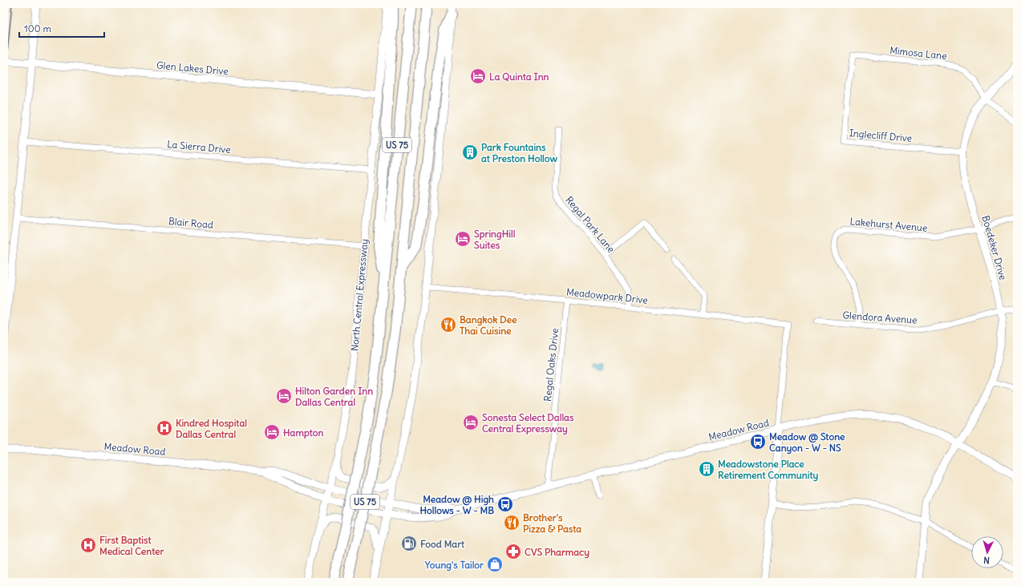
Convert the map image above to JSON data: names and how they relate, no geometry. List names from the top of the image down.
{
  "streets": {
    "highway": ["US 75"],
    "street": [
      "Mimosa Lane",
      "Glen Lakes Drive",
      "Inglecliff Drive",
      "La Sierra Drive",
      "Blair Road",
      "Regal Park Lane",
      "Lakehurst Avenue",
      "Boedeker Drive",
      "North Central Expressway",
      "Meadowpark Drive",
      "Glendora Avenue",
      "Regal Oaks Drive",
      "Meadow Road"
    ]
  },
  "crossings": [
    ["Mimosa Lane", "Inglecliff Drive"],
    ["Mimosa Lane", "Boedeker Drive"],
    ["Glen Lakes Drive", "North Central Expressway"],
    ["Inglecliff Drive", "Boedeker Drive"],
    ["La Sierra Drive", "North Central Expressway"],
    ["Blair Road", "North Central Expressway"],
    ["Regal Park Lane", "Meadowpark Drive"],
    ["Lakehurst Avenue", "Boedeker Drive"],
    ["Lakehurst Avenue", "Glendora Avenue"],
    ["Boedeker Drive", "Glendora Avenue"],
    ["Boedeker Drive", "Meadow Road"],
    ["North Central Expressway", "Meadow Road"],
    ["Meadowpark Drive", "Regal Oaks Drive"],
    ["Meadowpark Drive", "Meadow Road"],
    ["Regal Oaks Drive", "Meadow Road"]
  ],
  "places": {
    "hotel": [
      "La Quinta Inn",
      "SpringHill Suites",
      "Hilton Garden Inn Dallas Central",
      "Sonesta Select Dallas Central Expressway",
      "Hampton"
    ],
    "building": ["Park Fountains at Preston Hollow", "Meadowstone Place Retirement Community"],
    "restaurant": ["Bangkok Dee Thai Cuisine", "Brother's Pizza & Pasta"],
    "hospital": ["Kindred Hospital Dallas Central", "First Baptist Medical Center"],
    "bus stop": ["Meadow @ Stone Canyon - W - NS", "Meadow @ High Hollows - W - MB"],
    "fuel station": ["Food Mart"],
    "pharmacy": ["CVS Pharmacy"],
    "shop": ["Young's Tailor"]
  },
  "scale_bar": "100 m",
  "north": "bottom"
}
